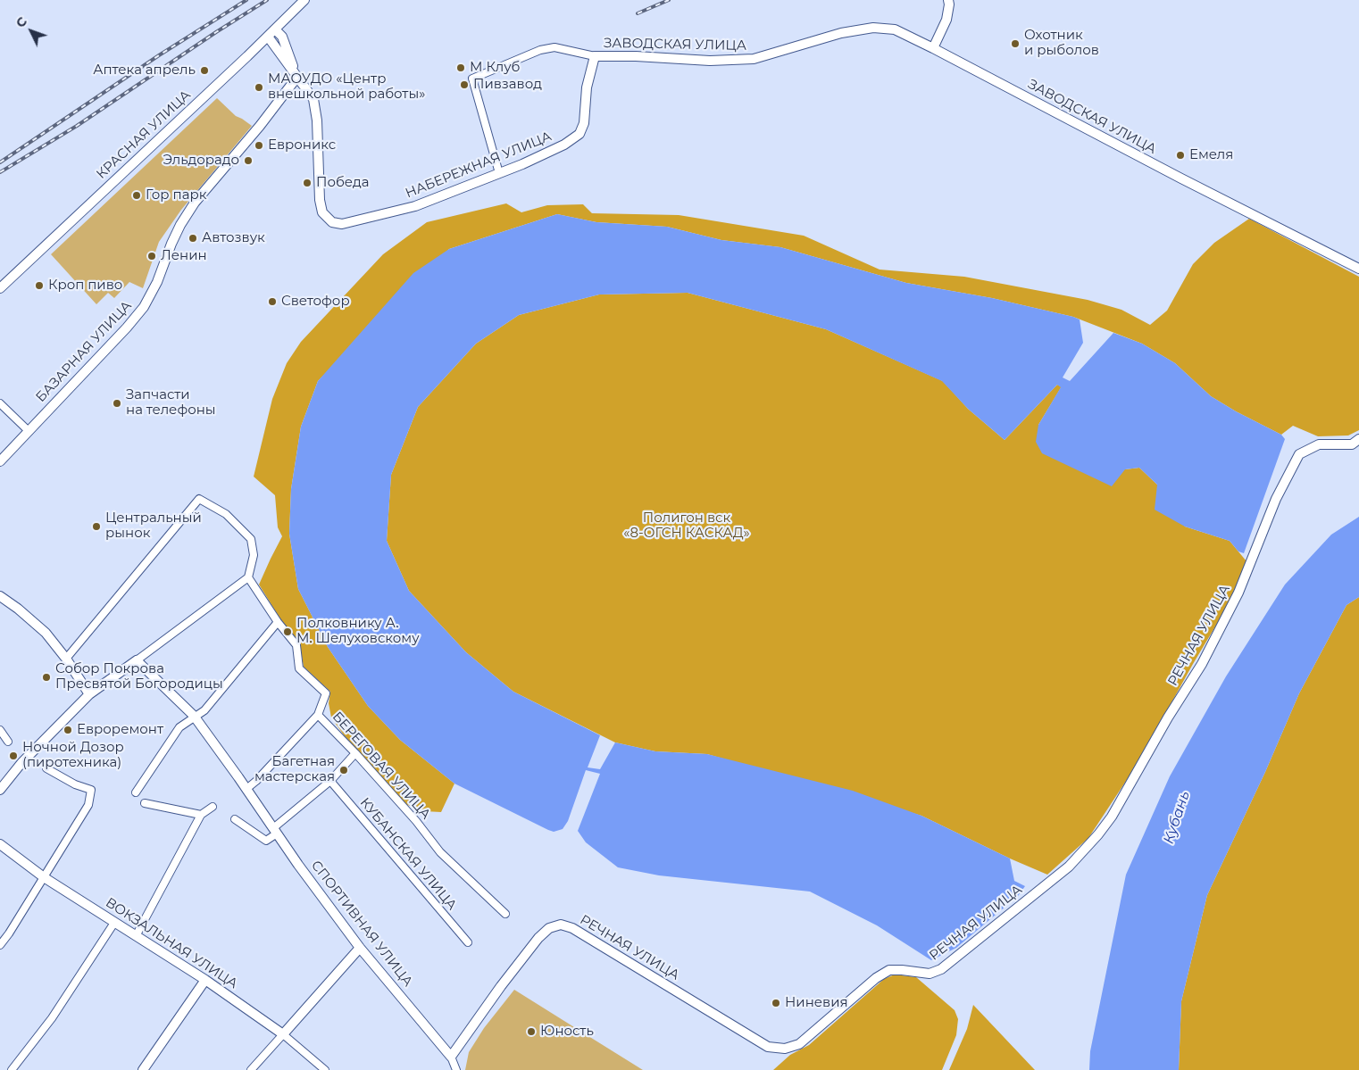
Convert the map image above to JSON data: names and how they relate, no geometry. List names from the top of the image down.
{
  "streets": {
    "main road": [
      "ЗАВОДСКАЯ УЛИЦА",
      "КРАСНАЯ УЛИЦА",
      "НАБЕРЕЖНАЯ УЛИЦА",
      "БАЗАРНАЯ УЛИЦА",
      "РЕЧНАЯ УЛИЦА",
      "СПОРТИВНАЯ УЛИЦА",
      "ВОКЗАЛЬНАЯ УЛИЦА"
    ],
    "street": ["БЕРЕГОВАЯ УЛИЦА", "КУБАНСКАЯ УЛИЦА"]
  },
  "crossings": [
    ["ЗАВОДСКАЯ УЛИЦА", "НАБЕРЕЖНАЯ УЛИЦА"],
    ["НАБЕРЕЖНАЯ УЛИЦА", "БАЗАРНАЯ УЛИЦА"],
    ["РЕЧНАЯ УЛИЦА", "СПОРТИВНАЯ УЛИЦА"]
  ],
  "water": ["Кубань"],
  "parks": ["Полигон вск «8-ОГСН КАСКАД»"],
  "places": [
    "Охотник и рыболов",
    "М Клуб",
    "Аптека апрель",
    "Пивзавод",
    "МАОУДО «Центр внешкольной работы»",
    "Евроникс",
    "Емеля",
    "Эльдорадо",
    "Победа",
    "Гор парк",
    "Автозвук",
    "Ленин",
    "Кроп пиво",
    "Светофор",
    "Запчасти на телефоны",
    "Центральный рынок",
    "Полковнику А. М. Шелуховскому",
    "Собор Покрова Пресвятой Богородицы",
    "Евроремонт",
    "Ночной Дозор (пиротехника)",
    "Багетная мастерская",
    "Ниневия",
    "Юность"
  ],
  "north": "top left"
}
